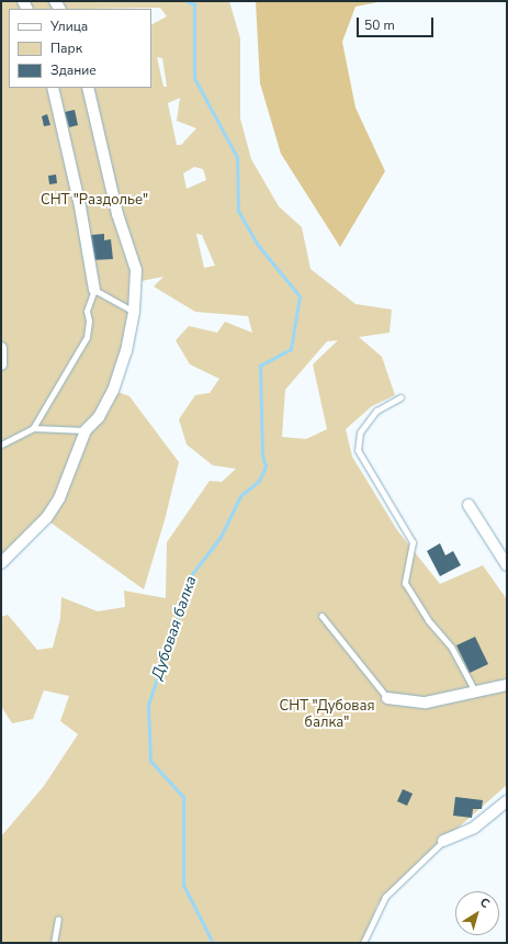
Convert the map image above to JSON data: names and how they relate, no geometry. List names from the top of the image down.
{
  "water": ["Дубовая балка"],
  "parks": ["СНТ \"Раздолье\"", "СНТ \"Дубовая балка\""],
  "legend": ["Улица", "Парк", "Здание"],
  "scale_bar": "50 m",
  "north": "top right"
}
